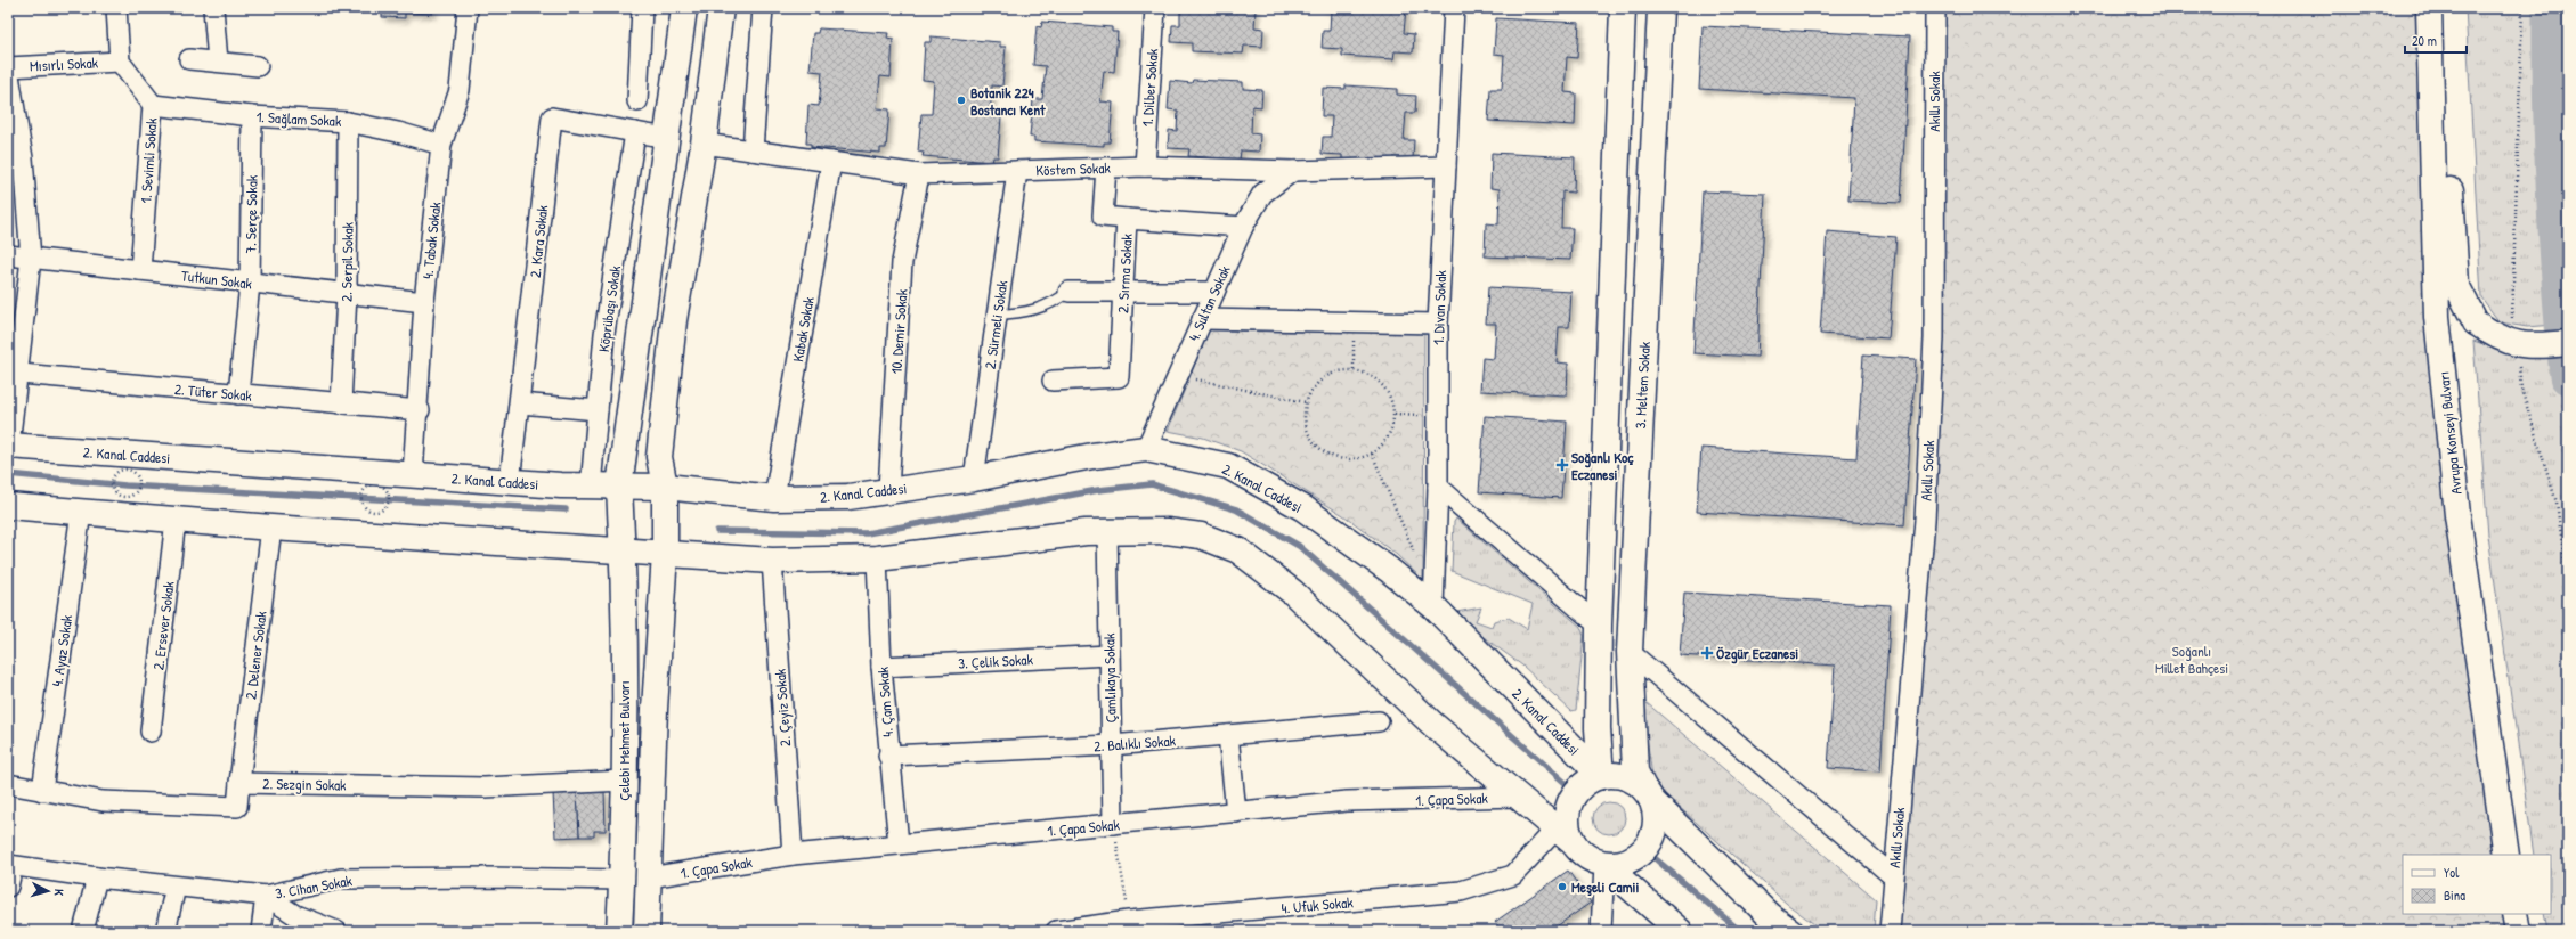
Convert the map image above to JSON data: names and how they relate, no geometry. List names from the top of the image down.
{
  "streets": {
    "main road": [
      "3. Meltem Sokak",
      "Avrupa Konseyi Bulvarı",
      "2. Kanal Caddesi",
      "Çelebi Mehmet Bulvarı"
    ],
    "street": [
      "Mısırlı Sokak",
      "1. Dilber Sokak",
      "Akıllı Sokak",
      "1. Sağlam Sokak",
      "1. Sevimli Sokak",
      "Köstem Sokak",
      "7. Serçe Sokak",
      "4. Tabak Sokak",
      "2. Kara Sokak",
      "2. Serpil Sokak",
      "2. Sırma Sokak",
      "Tutkun Sokak",
      "4. Sultan Sokak",
      "1. Divan Sokak",
      "Köprübaşı Sokak",
      "2. Sürmeli Sokak",
      "Kabak Sokak",
      "10. Demir Sokak",
      "2. Tüter Sokak",
      "2. Ersever Sokak",
      "4. Ayaz Sokak",
      "2. Delener Sokak",
      "3. Çelik Sokak",
      "Çamlıkaya Sokak",
      "4. Çam Sokak",
      "2. Çeyiz Sokak",
      "2. Balıklı Sokak",
      "2. Sezgin Sokak",
      "1. Çapa Sokak",
      "3. Cihan Sokak",
      "4. Ufuk Sokak"
    ]
  },
  "crossings": [
    ["Mısırlı Sokak", "1. Sevimli Sokak"],
    ["1. Dilber Sokak", "Köstem Sokak"],
    ["1. Sağlam Sokak", "1. Sevimli Sokak"],
    ["1. Sağlam Sokak", "7. Serçe Sokak"],
    ["1. Sağlam Sokak", "4. Tabak Sokak"],
    ["1. Sağlam Sokak", "2. Serpil Sokak"],
    ["1. Sevimli Sokak", "Tutkun Sokak"],
    ["Köstem Sokak", "4. Sultan Sokak"],
    ["Köstem Sokak", "1. Divan Sokak"],
    ["Köstem Sokak", "2. Sürmeli Sokak"],
    ["Köstem Sokak", "Kabak Sokak"],
    ["Köstem Sokak", "10. Demir Sokak"],
    ["Köstem Sokak", "Çelebi Mehmet Bulvarı"],
    ["7. Serçe Sokak", "Tutkun Sokak"],
    ["7. Serçe Sokak", "2. Tüter Sokak"],
    ["4. Tabak Sokak", "Tutkun Sokak"],
    ["4. Tabak Sokak", "2. Tüter Sokak"],
    ["4. Tabak Sokak", "2. Kanal Caddesi"],
    ["2. Kara Sokak", "Köprübaşı Sokak"],
    ["2. Kara Sokak", "2. Kanal Caddesi"],
    ["2. Kara Sokak", "Çelebi Mehmet Bulvarı"],
    ["2. Serpil Sokak", "Tutkun Sokak"],
    ["2. Serpil Sokak", "2. Tüter Sokak"],
    ["2. Sırma Sokak", "4. Sultan Sokak"],
    ["4. Sultan Sokak", "2. Kanal Caddesi"],
    ["1. Divan Sokak", "2. Kanal Caddesi"],
    ["Köprübaşı Sokak", "2. Kanal Caddesi"],
    ["2. Sürmeli Sokak", "2. Kanal Caddesi"],
    ["Kabak Sokak", "2. Kanal Caddesi"],
    ["10. Demir Sokak", "2. Kanal Caddesi"],
    ["3. Meltem Sokak", "2. Kanal Caddesi"],
    ["3. Meltem Sokak", "4. Ufuk Sokak"],
    ["2. Kanal Caddesi", "Çelebi Mehmet Bulvarı"],
    ["2. Kanal Caddesi", "4. Ufuk Sokak"],
    ["2. Delener Sokak", "2. Sezgin Sokak"],
    ["3. Çelik Sokak", "Çamlıkaya Sokak"],
    ["3. Çelik Sokak", "4. Çam Sokak"],
    ["Çamlıkaya Sokak", "2. Balıklı Sokak"],
    ["Çamlıkaya Sokak", "1. Çapa Sokak"],
    ["4. Çam Sokak", "2. Balıklı Sokak"],
    ["4. Çam Sokak", "1. Çapa Sokak"],
    ["2. Çeyiz Sokak", "1. Çapa Sokak"],
    ["Çelebi Mehmet Bulvarı", "2. Sezgin Sokak"],
    ["Çelebi Mehmet Bulvarı", "1. Çapa Sokak"],
    ["Çelebi Mehmet Bulvarı", "3. Cihan Sokak"]
  ],
  "parks": ["Soğanlı Millet Bahçesi"],
  "places": {
    "other": ["Botanik 224 Bostancı Kent", "Meşeli Camii"],
    "health": ["Soğanlı Koç Eczanesi", "Özgür Eczanesi"]
  },
  "legend": ["Yol", "Bina"],
  "scale_bar": "20 m",
  "north": "right"
}
